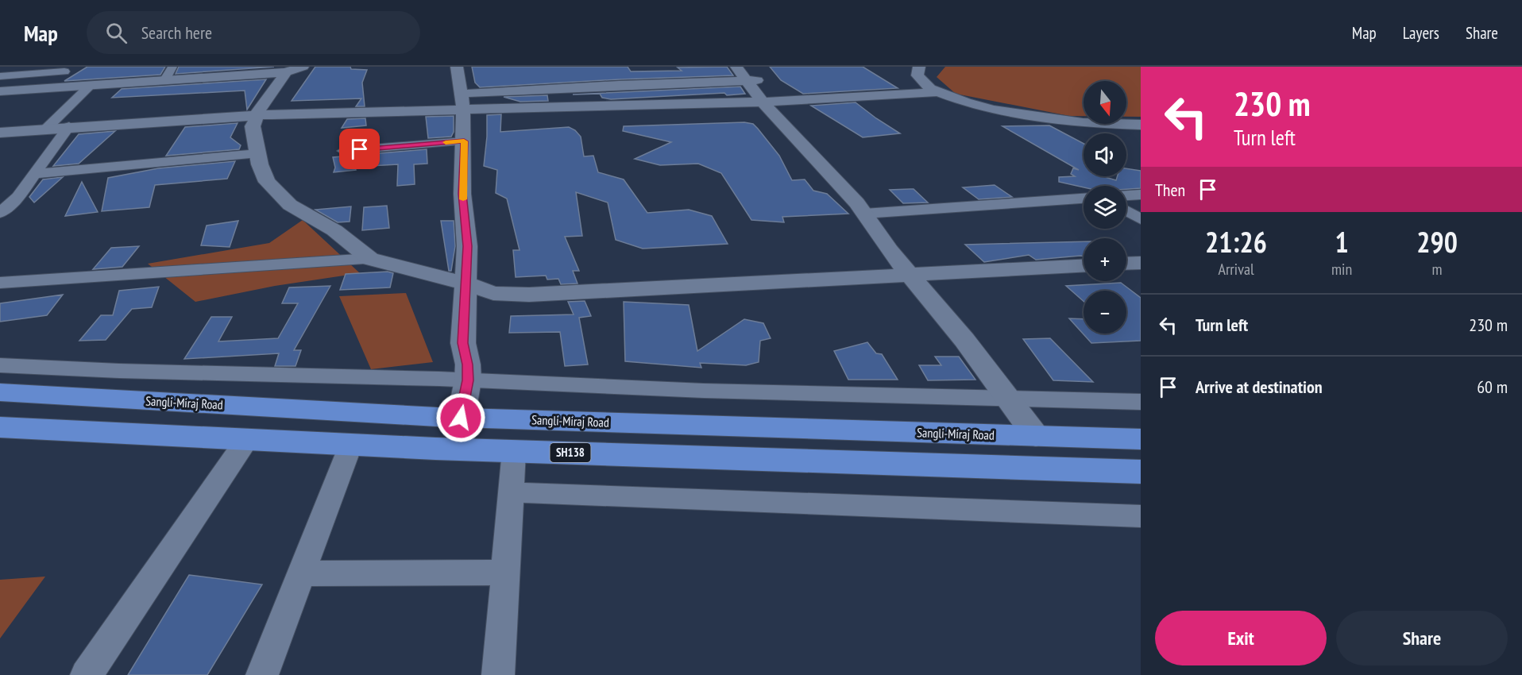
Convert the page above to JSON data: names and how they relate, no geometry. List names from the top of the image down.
{
  "streets": {
    "highway": ["Sangli-Miraj Road", "SH138"]
  },
  "north": "bottom",
  "page": {
    "header": "Map",
    "search": "Search here",
    "nav": ["Map", "Layers", "Share"],
    "turn": ["230 m", "Turn left"],
    "map_buttons": ["+", "−"],
    "then": "Then",
    "eta": [
      "21:26",
      "Arrival",
      "1",
      "min",
      "290",
      "m"
    ],
    "list": [
      {
        "name": "Turn left",
        "value": "230 m"
      },
      {
        "name": "Arrive at destination",
        "value": "60 m"
      }
    ],
    "buttons": ["Exit", "Share"]
  }
}
